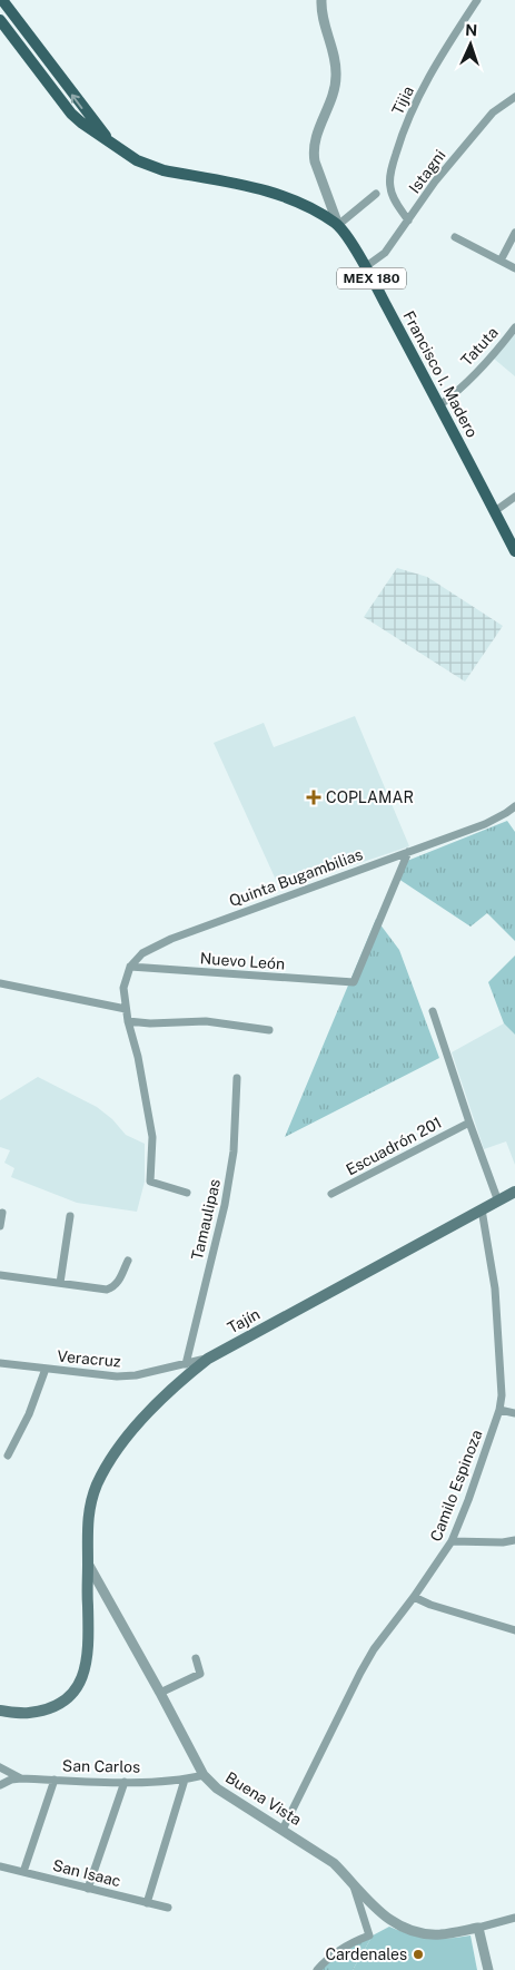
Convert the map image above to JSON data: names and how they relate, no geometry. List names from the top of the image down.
{
  "streets": {
    "main road": ["MEX 180", "Francisco I. Madero", "Tajín"],
    "street": [
      "Tijia",
      "Istagni",
      "Tatuta",
      "Quinta Bugambilias",
      "Nuevo León",
      "Escuadrón 201",
      "Tamaulipas",
      "Veracruz",
      "Camilo Espinoza",
      "San Carlos",
      "Buena Vista",
      "San Isaac"
    ]
  },
  "crossings": [
    ["Tijia", "Istagni"],
    ["Istagni", "Francisco I. Madero"],
    ["MEX 180", "Francisco I. Madero"],
    ["Tatuta", "Francisco I. Madero"],
    ["Quinta Bugambilias", "Nuevo León"],
    ["Tamaulipas", "Veracruz"],
    ["Tajín", "Veracruz"],
    ["Tajín", "Camilo Espinoza"],
    ["Tajín", "Buena Vista"],
    ["Camilo Espinoza", "Buena Vista"],
    ["San Carlos", "Buena Vista"]
  ],
  "places": {
    "health": ["COPLAMAR"],
    "other": ["Cardenales"]
  },
  "north": "top"
}
